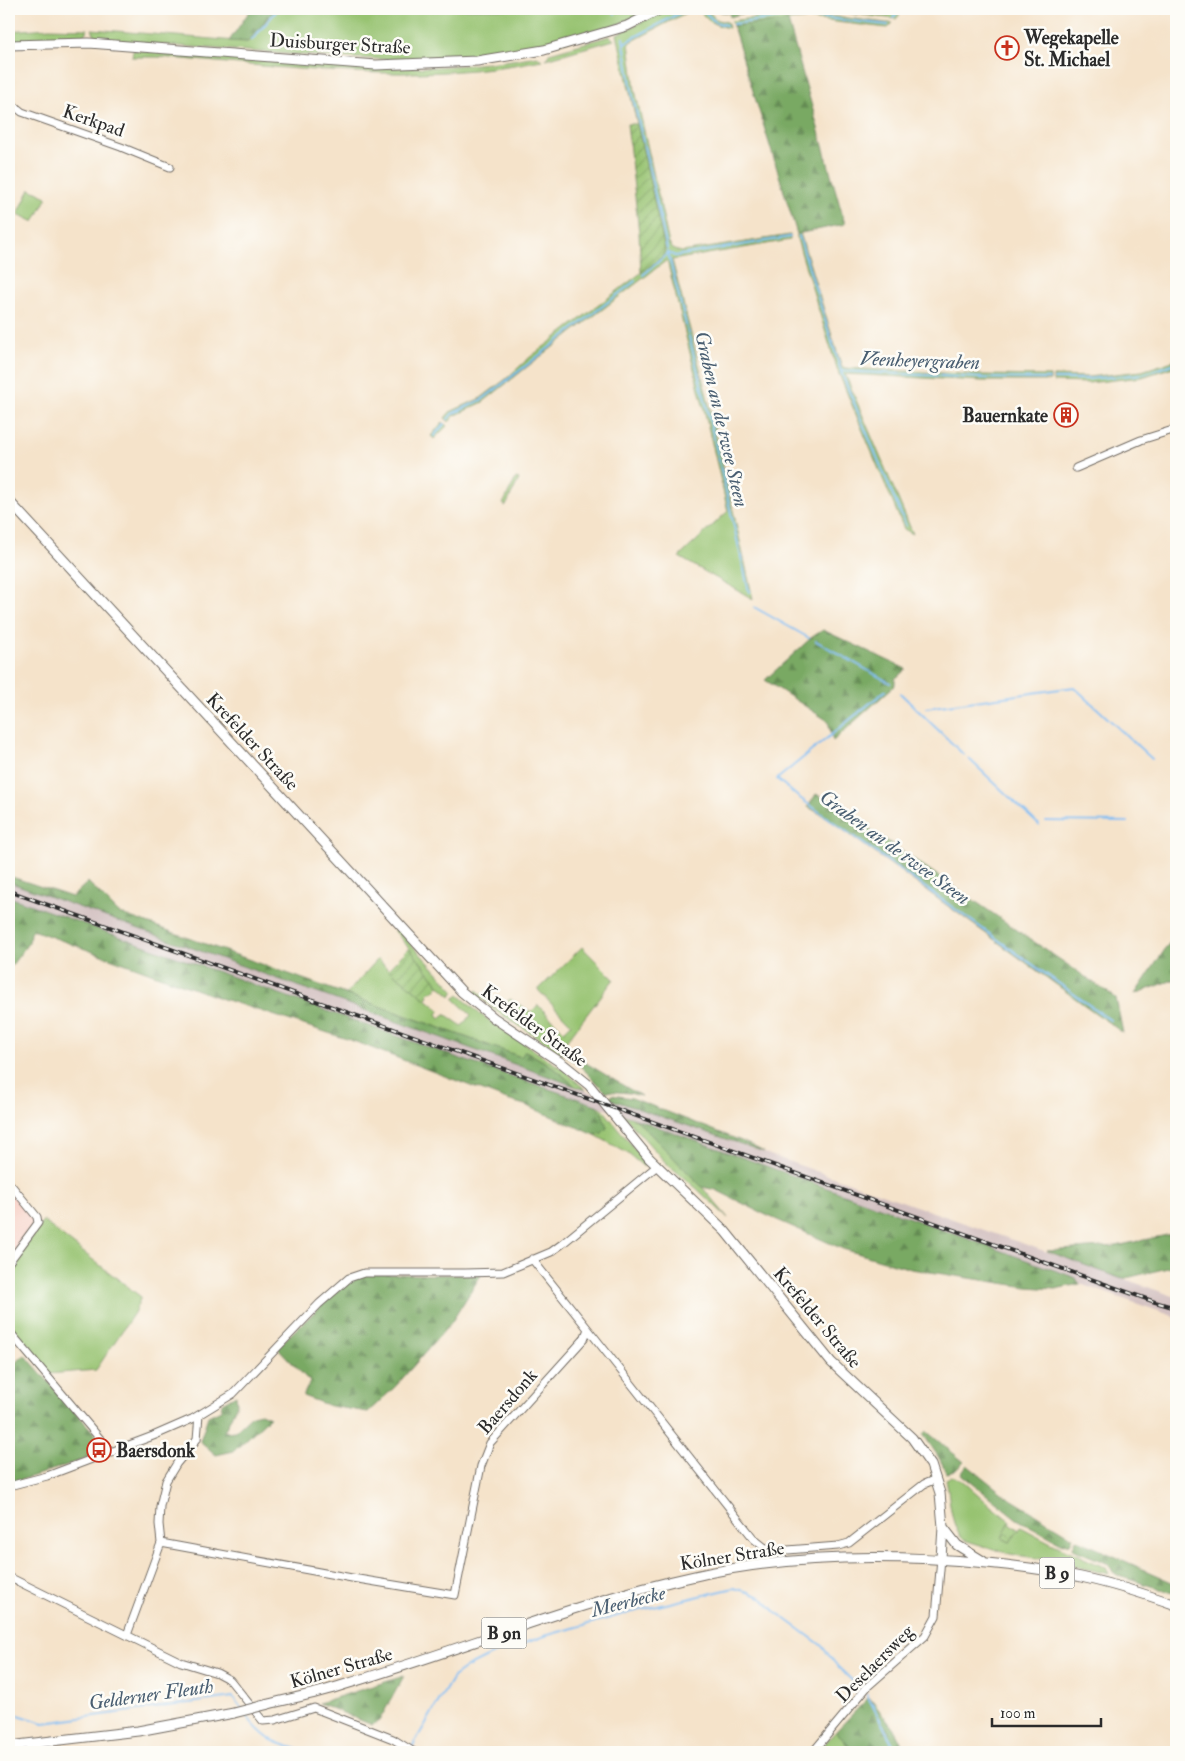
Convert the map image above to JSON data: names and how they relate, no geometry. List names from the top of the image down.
{
  "streets": {
    "main road": [
      "Duisburger Straße",
      "Krefelder Straße",
      "Kölner Straße",
      "B 9",
      "B 9n"
    ],
    "street": ["Kerkpad", "Baersdonk", "Deselaersweg"]
  },
  "crossings": [
    ["Krefelder Straße", "Kölner Straße"],
    ["Krefelder Straße", "Deselaersweg"],
    ["Kölner Straße", "Deselaersweg"]
  ],
  "water": [
    "Veenheyergraben",
    "Graben an de twee Steen",
    "Meerbecke",
    "Gelderner Fleuth"
  ],
  "places": {
    "church": ["Wegekapelle St. Michael"],
    "building": ["Bauernkate"],
    "bus stop": ["Baersdonk"]
  },
  "scale_bar": "100 m"
}
